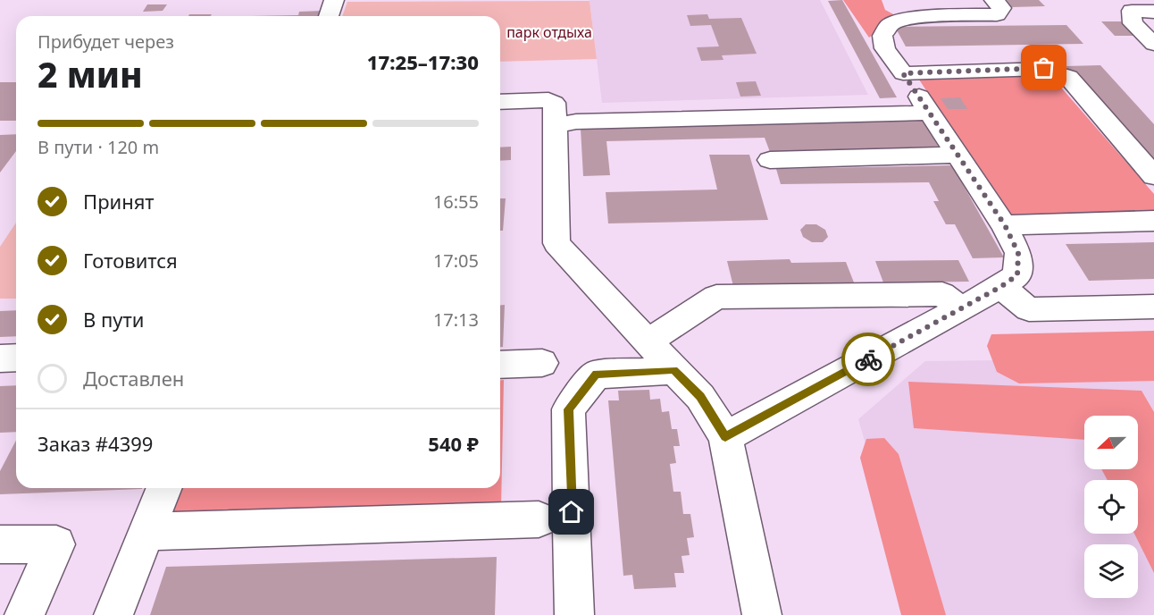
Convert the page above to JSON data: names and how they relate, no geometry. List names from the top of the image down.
{
  "parks": ["парк отдыха"],
  "north": "left",
  "page": {
    "heading": ["2 мин", "Прибудет через", "17:25–17:30"],
    "panel": ["Заказ #4399", "540 ₽"],
    "bar": "В пути · 120 m",
    "list": [
      ["Принят", "16:55"],
      ["Готовится", "17:05"],
      ["В пути", "17:13"],
      "Доставлен"
    ]
  }
}
